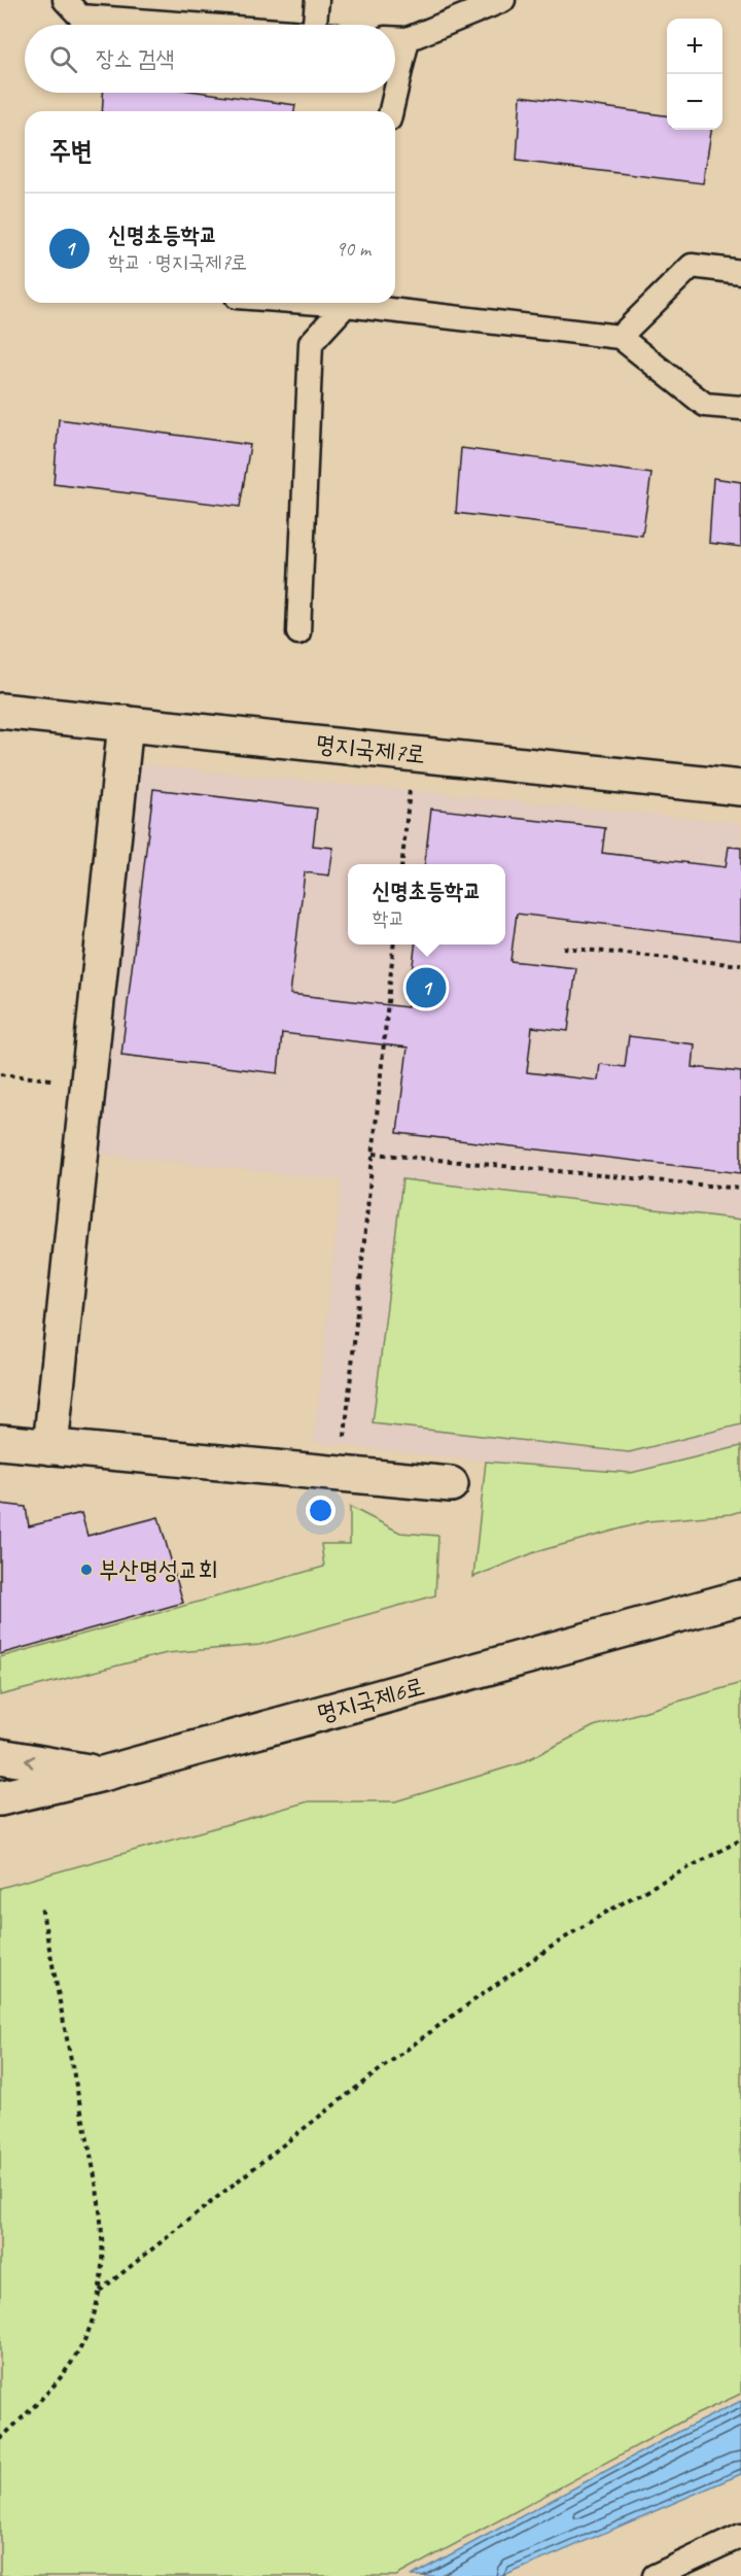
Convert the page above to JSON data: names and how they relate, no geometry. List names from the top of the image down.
{
  "streets": {
    "street": ["명지국제7로", "명지국제6로"]
  },
  "places": ["부산명성교회"],
  "page": {
    "map_buttons": ["+", "−"],
    "search": "장소 검색",
    "heading": "주변",
    "list": [
      {
        "mark": "1",
        "name": "신명초등학교",
        "note": "학교 · 명지국제7로",
        "value": "90 m"
      }
    ],
    "popup": ["신명초등학교", "학교"],
    "pins": "1"
  }
}
